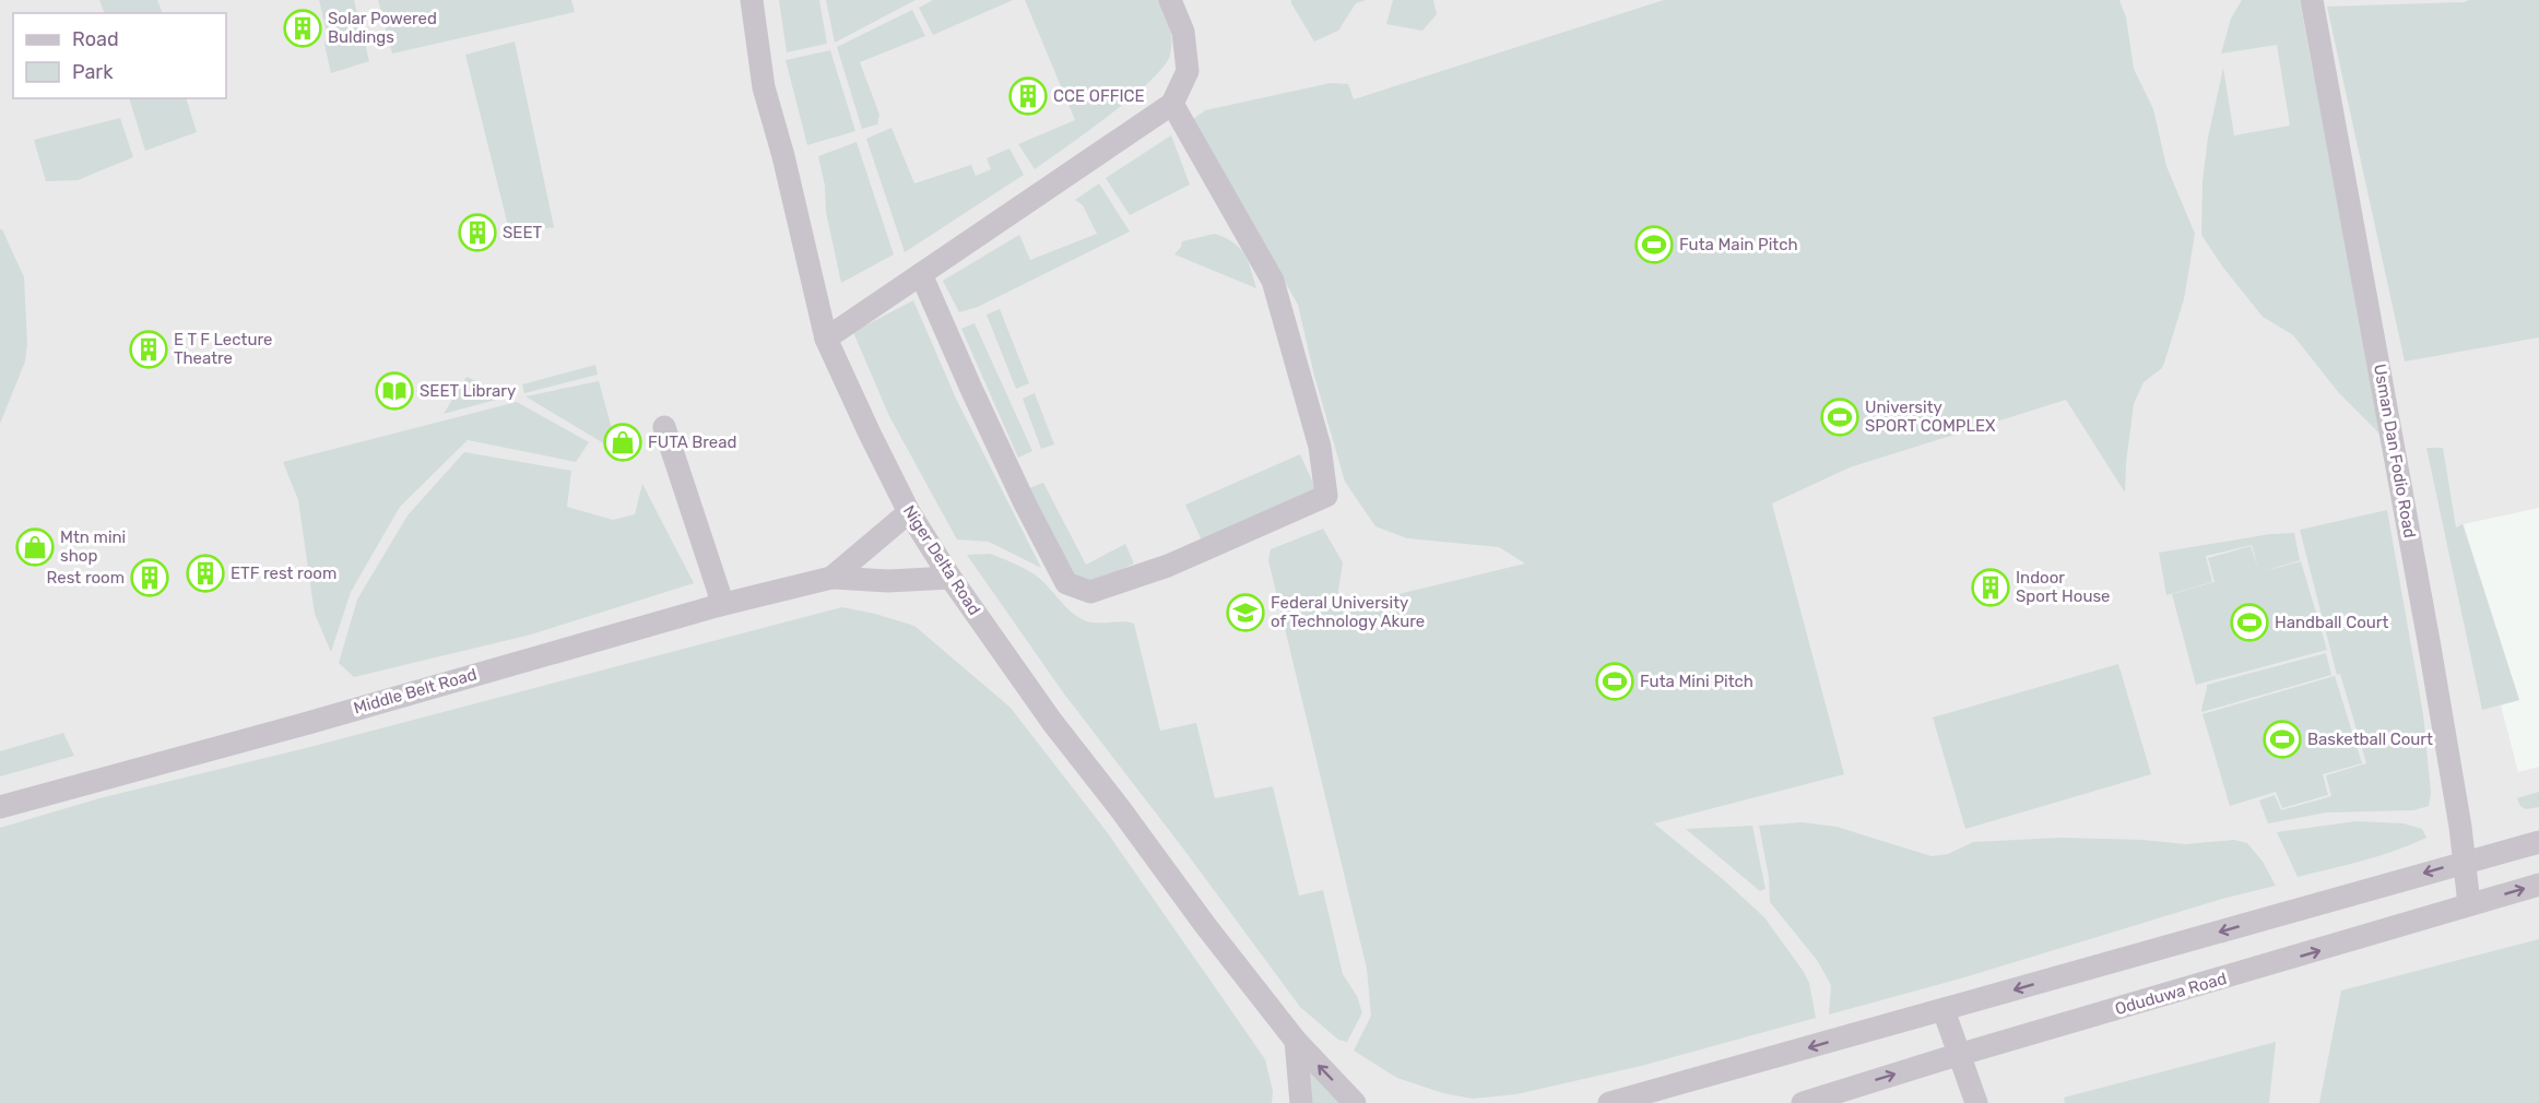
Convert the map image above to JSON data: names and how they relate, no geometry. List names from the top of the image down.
{
  "streets": {
    "street": [
      "Usman Dan Fodio Road",
      "Niger Delta Road",
      "Middle Belt Road",
      "Oduduwa Road"
    ]
  },
  "crossings": [
    ["Usman Dan Fodio Road", "Oduduwa Road"],
    ["Niger Delta Road", "Middle Belt Road"]
  ],
  "places": {
    "building": [
      "Solar Powered Buldings",
      "CCE OFFICE",
      "SEET",
      "E T F Lecture Theatre",
      "ETF rest room",
      "Rest room",
      "Indoor Sport House"
    ],
    "sports": [
      "Futa Main Pitch",
      "University SPORT COMPLEX",
      "Handball Court",
      "Futa Mini Pitch",
      "Basketball Court"
    ],
    "library": ["SEET Library"],
    "shop": ["FUTA Bread", "Mtn mini shop"],
    "school or university": ["Federal University of Technology Akure"]
  },
  "legend": ["Road", "Park"]
}
